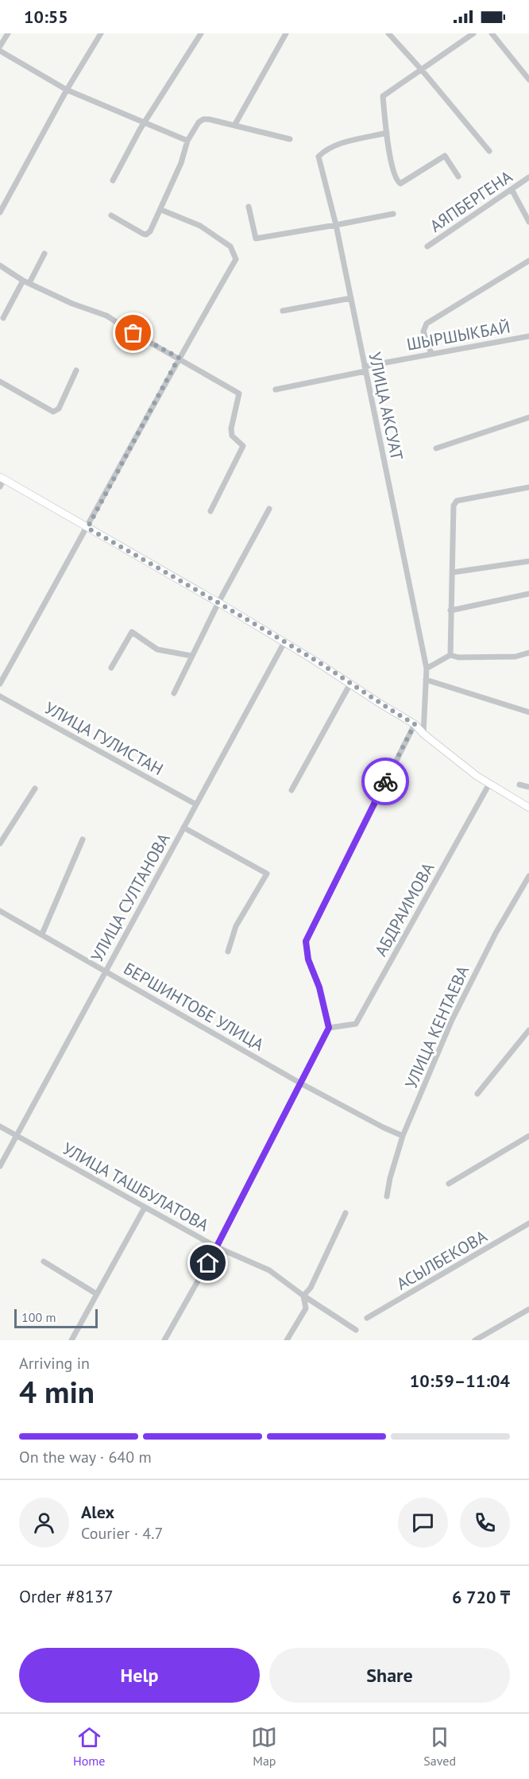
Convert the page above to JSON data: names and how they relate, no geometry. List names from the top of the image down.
{
  "streets": {
    "street": [
      "АЯПБЕРГЕНА",
      "ШЫРШЫКБАЙ",
      "УЛИЦА АКСУАТ",
      "УЛИЦА ГУЛИСТАН",
      "УЛИЦА СУЛТАНОВА",
      "АБДРАИМОВА",
      "БЕРШИНТОБЕ УЛИЦА",
      "УЛИЦА КЕНТАЕВА",
      "УЛИЦА ТАШБУЛАТОВА",
      "АСЫЛБЕКОВА"
    ]
  },
  "crossings": [
    ["ШЫРШЫКБАЙ", "УЛИЦА АКСУАТ"],
    ["УЛИЦА ГУЛИСТАН", "УЛИЦА СУЛТАНОВА"],
    ["УЛИЦА СУЛТАНОВА", "БЕРШИНТОБЕ УЛИЦА"],
    ["УЛИЦА СУЛТАНОВА", "УЛИЦА ТАШБУЛАТОВА"],
    ["БЕРШИНТОБЕ УЛИЦА", "УЛИЦА КЕНТАЕВА"]
  ],
  "scale_bar": "100 m",
  "page": {
    "status": "10:55",
    "scale": "100 m",
    "heading": ["4 min", "Arriving in", "10:59–11:04"],
    "panel": [
      "Alex",
      "Courier · 4.7",
      "Order #8137",
      "6 720 ₸"
    ],
    "bar": "On the way · 640 m",
    "buttons": ["Help", "Share"],
    "tabs": ["Home", "Map", "Saved"]
  }
}
